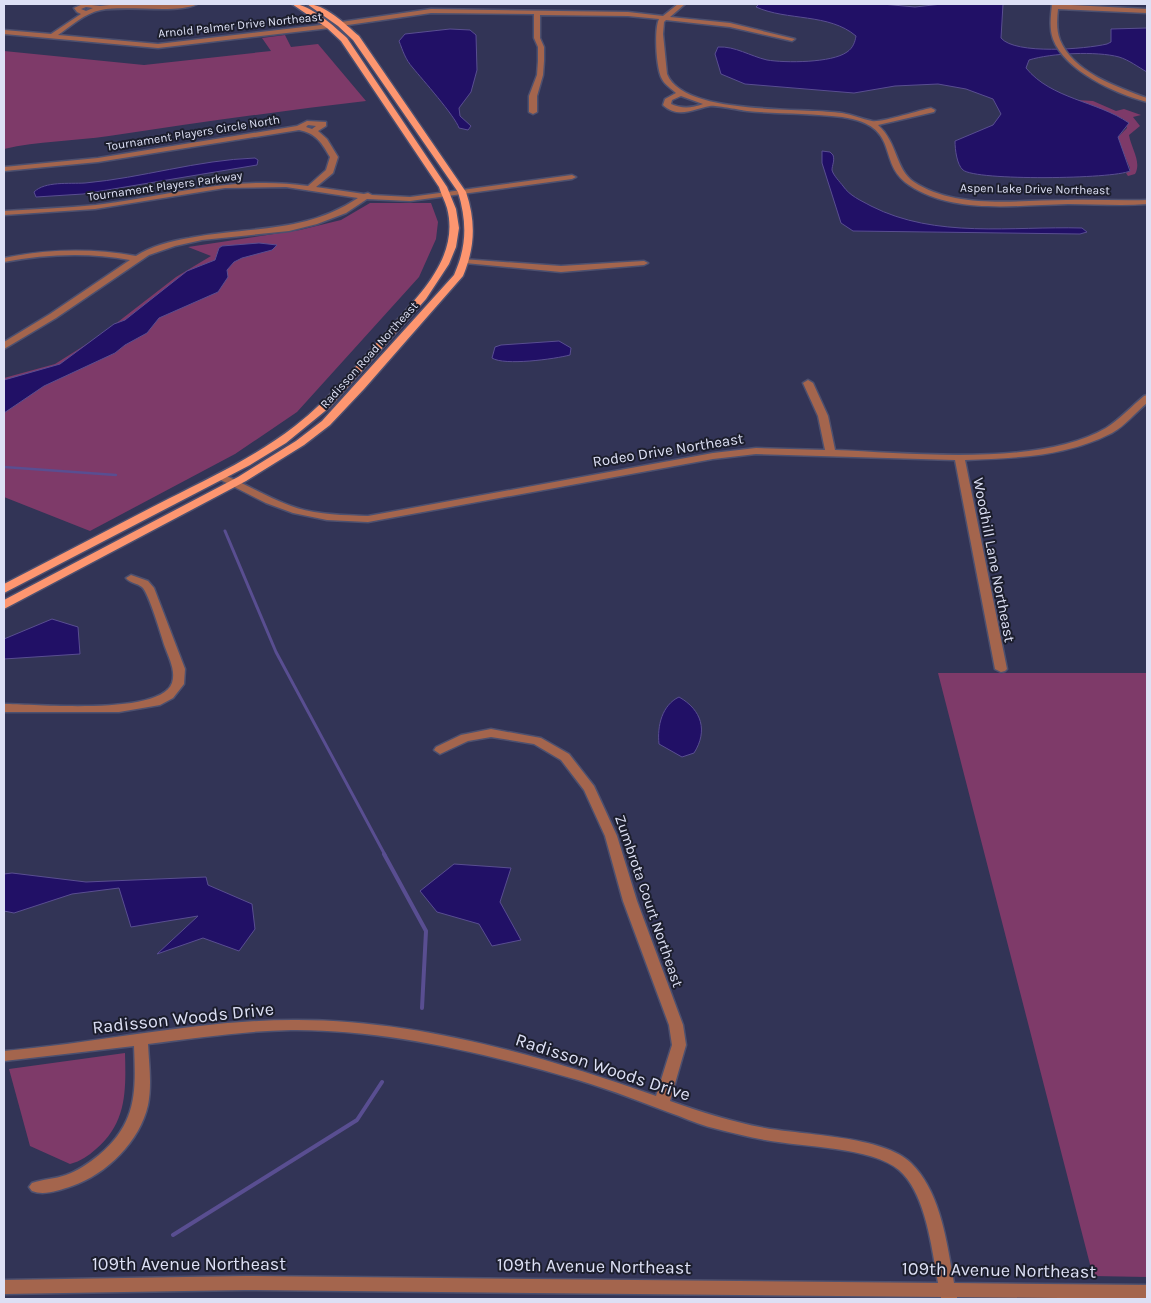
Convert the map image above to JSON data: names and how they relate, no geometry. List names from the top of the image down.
{
  "streets": {
    "main road": ["Radisson Road Northeast"],
    "street": [
      "Arnold Palmer Drive Northeast",
      "Tournament Players Circle North",
      "Tournament Players Parkway",
      "Aspen Lake Drive Northeast",
      "Rodeo Drive Northeast",
      "Woodhill Lane Northeast",
      "Zumbrota Court Northeast",
      "Radisson Woods Drive",
      "109th Avenue Northeast"
    ]
  },
  "crossings": [
    ["Arnold Palmer Drive Northeast", "Radisson Road Northeast"],
    ["Tournament Players Circle North", "Tournament Players Parkway"],
    ["Tournament Players Parkway", "Radisson Road Northeast"],
    ["Radisson Road Northeast", "Rodeo Drive Northeast"],
    ["Rodeo Drive Northeast", "Woodhill Lane Northeast"],
    ["Zumbrota Court Northeast", "Radisson Woods Drive"],
    ["Radisson Woods Drive", "109th Avenue Northeast"]
  ]
}
